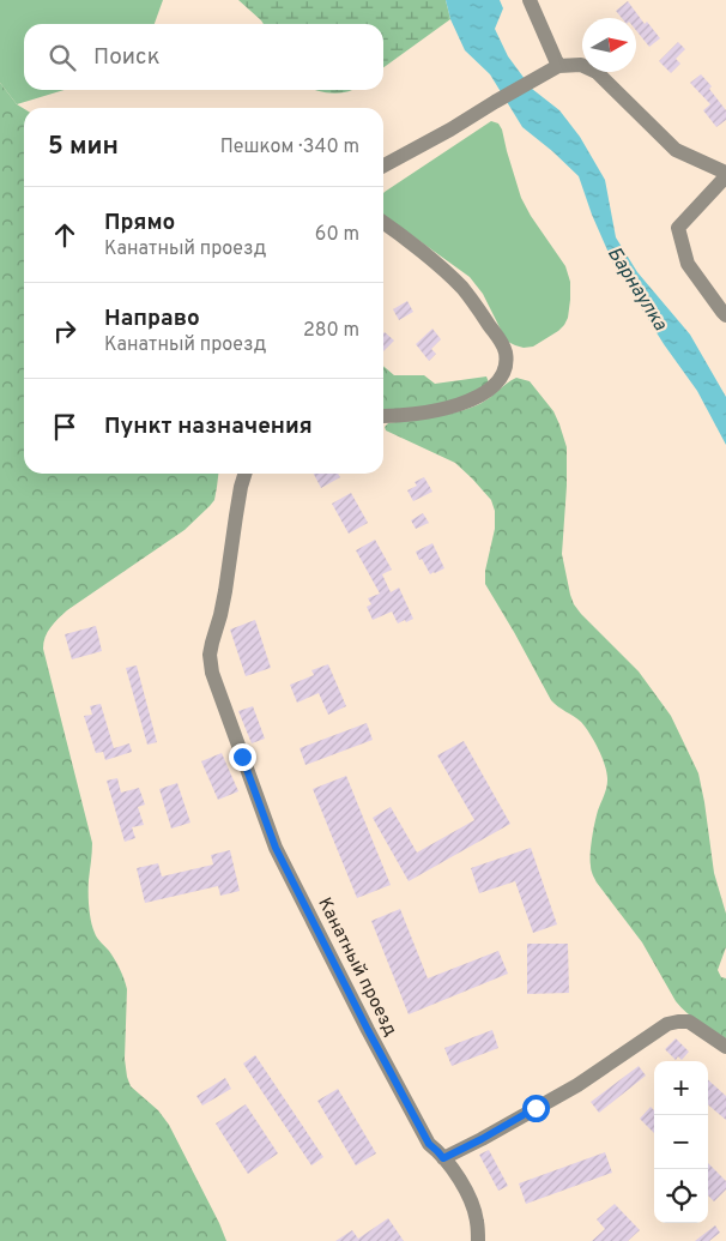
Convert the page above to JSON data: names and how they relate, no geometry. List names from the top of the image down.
{
  "streets": {
    "street": ["Канатный проезд"]
  },
  "water": ["Барнаулка"],
  "north": "right",
  "page": {
    "search": "Поиск",
    "heading": ["5 мин", "Пешком · 340 m"],
    "list": [
      ["Прямо", "Канатный проезд", "60 m"],
      ["Направо", "Канатный проезд", "280 m"],
      "Пункт назначения"
    ],
    "map_buttons": ["+", "−"]
  }
}
